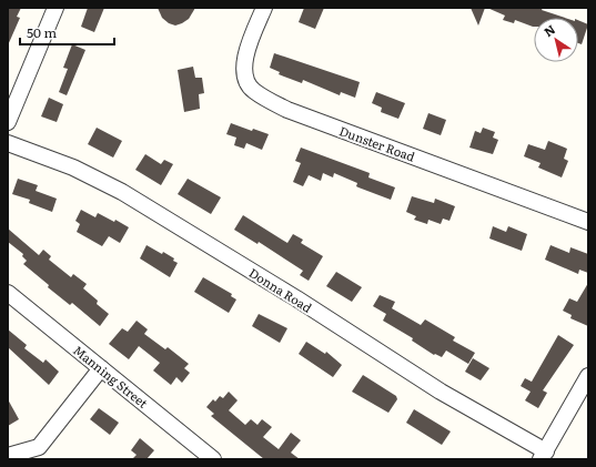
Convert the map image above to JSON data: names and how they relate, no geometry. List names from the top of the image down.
{
  "streets": {
    "street": ["Dunster Road", "Donna Road", "Manning Street"]
  },
  "scale_bar": "50 m",
  "north": "top left"
}
